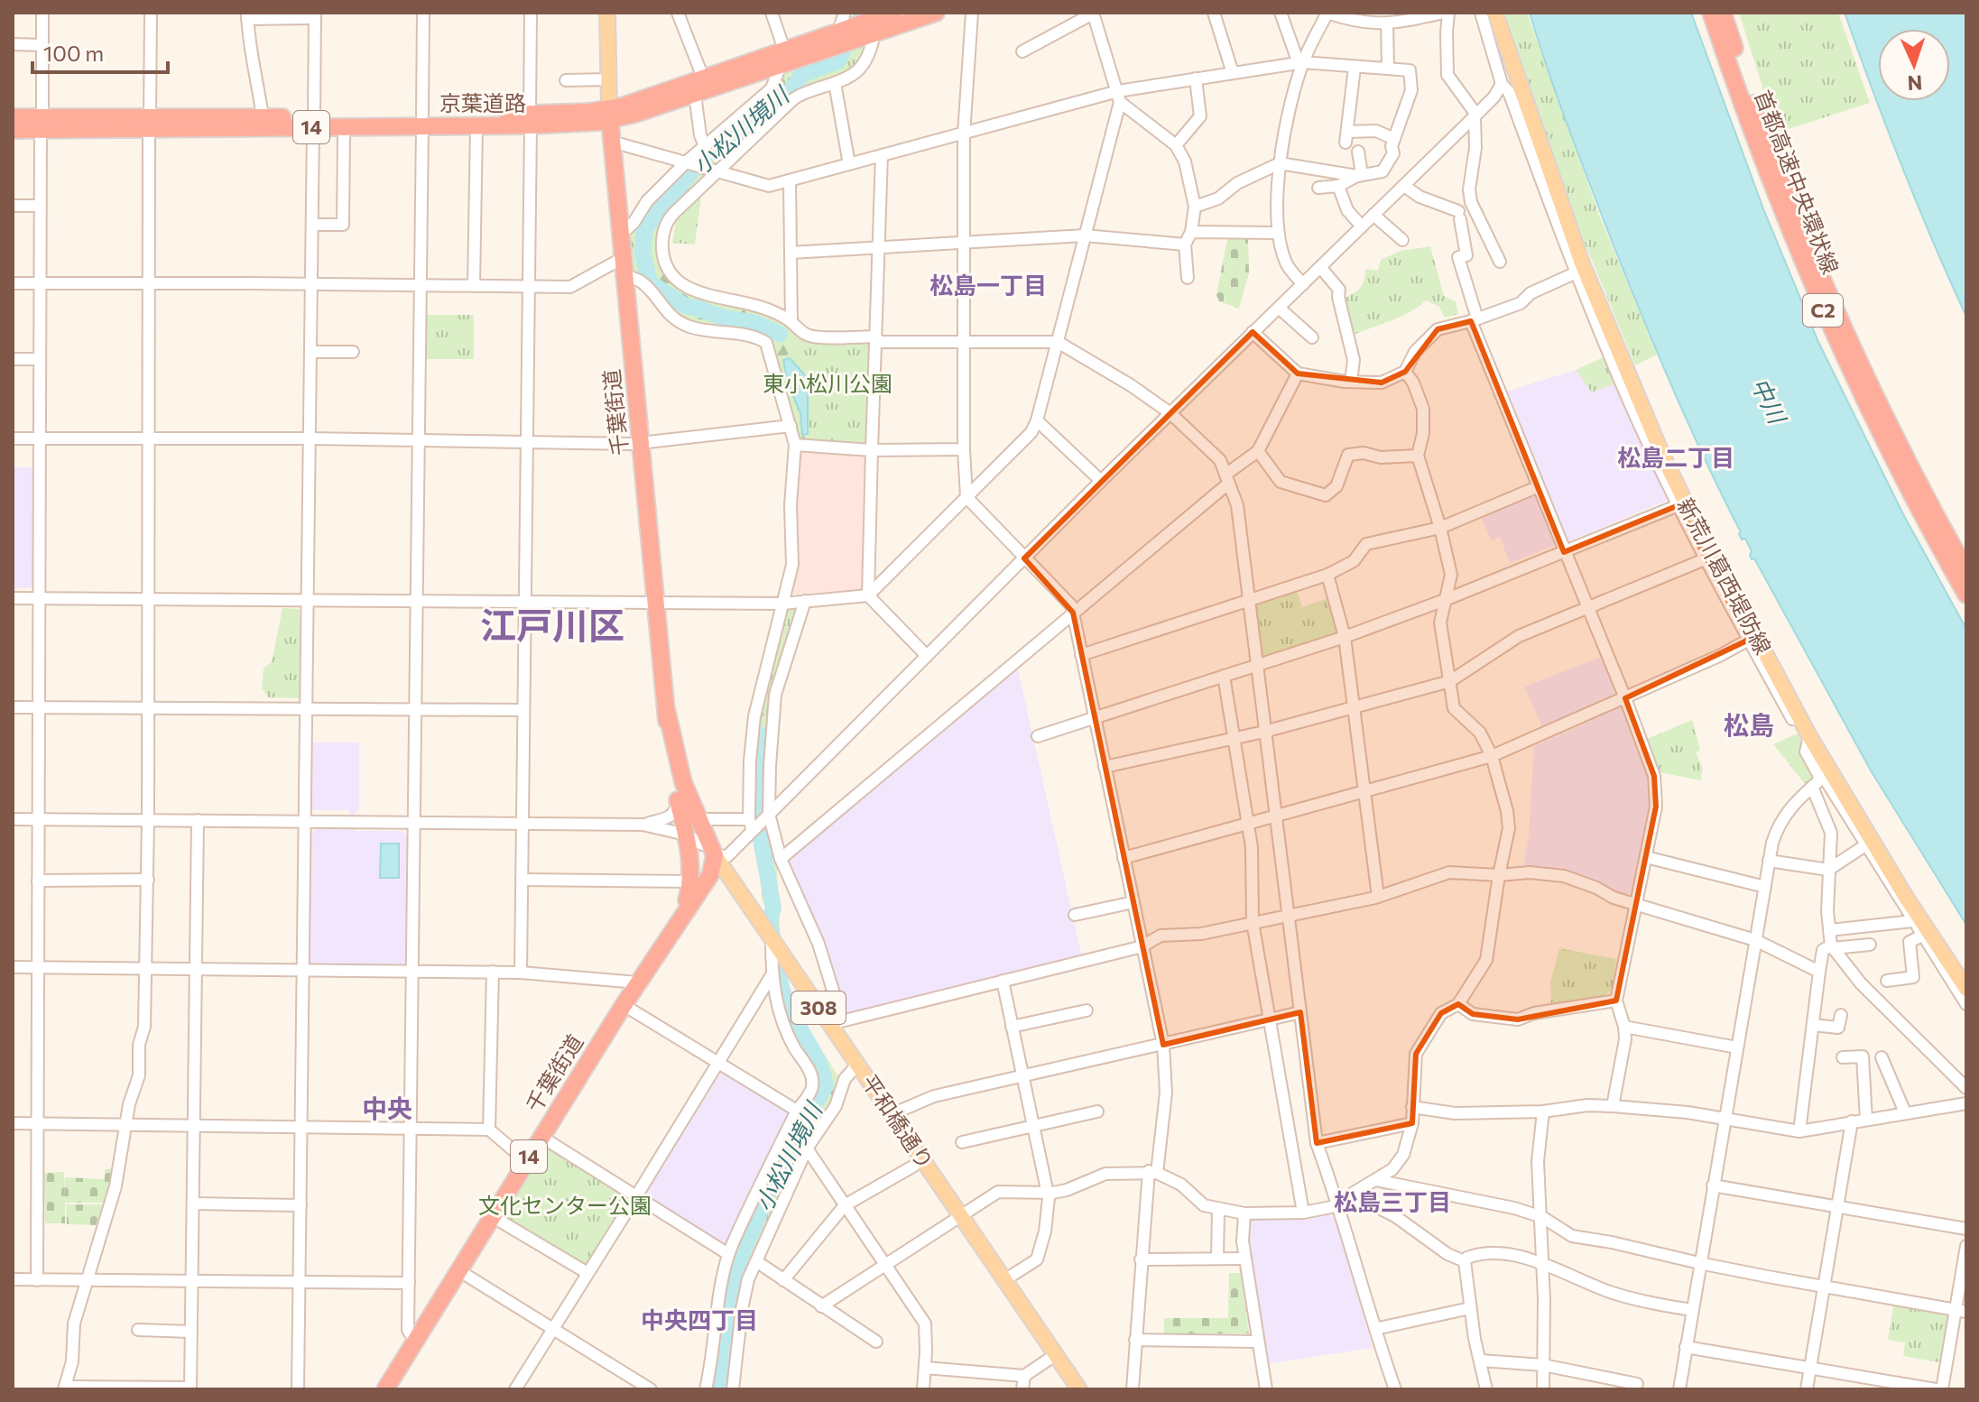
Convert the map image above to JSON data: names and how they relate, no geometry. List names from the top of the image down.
{
  "streets": {
    "highway": [
      "京葉道路",
      "14",
      "首都高速中央環状線",
      "C2",
      "千葉街道"
    ],
    "main road": ["新荒川葛西堤防線", "308", "平和橋通り"]
  },
  "crossings": [
    ["京葉道路", "千葉街道"],
    ["千葉街道", "平和橋通り"]
  ],
  "districts": [
    "松島一丁目",
    "松島二丁目",
    "江戸川区",
    "松島",
    "中央",
    "松島三丁目",
    "中央四丁目"
  ],
  "water": ["小松川境川", "中川"],
  "parks": ["東小松川公園", "文化センター公園"],
  "scale_bar": "100 m",
  "north": "bottom"
}
